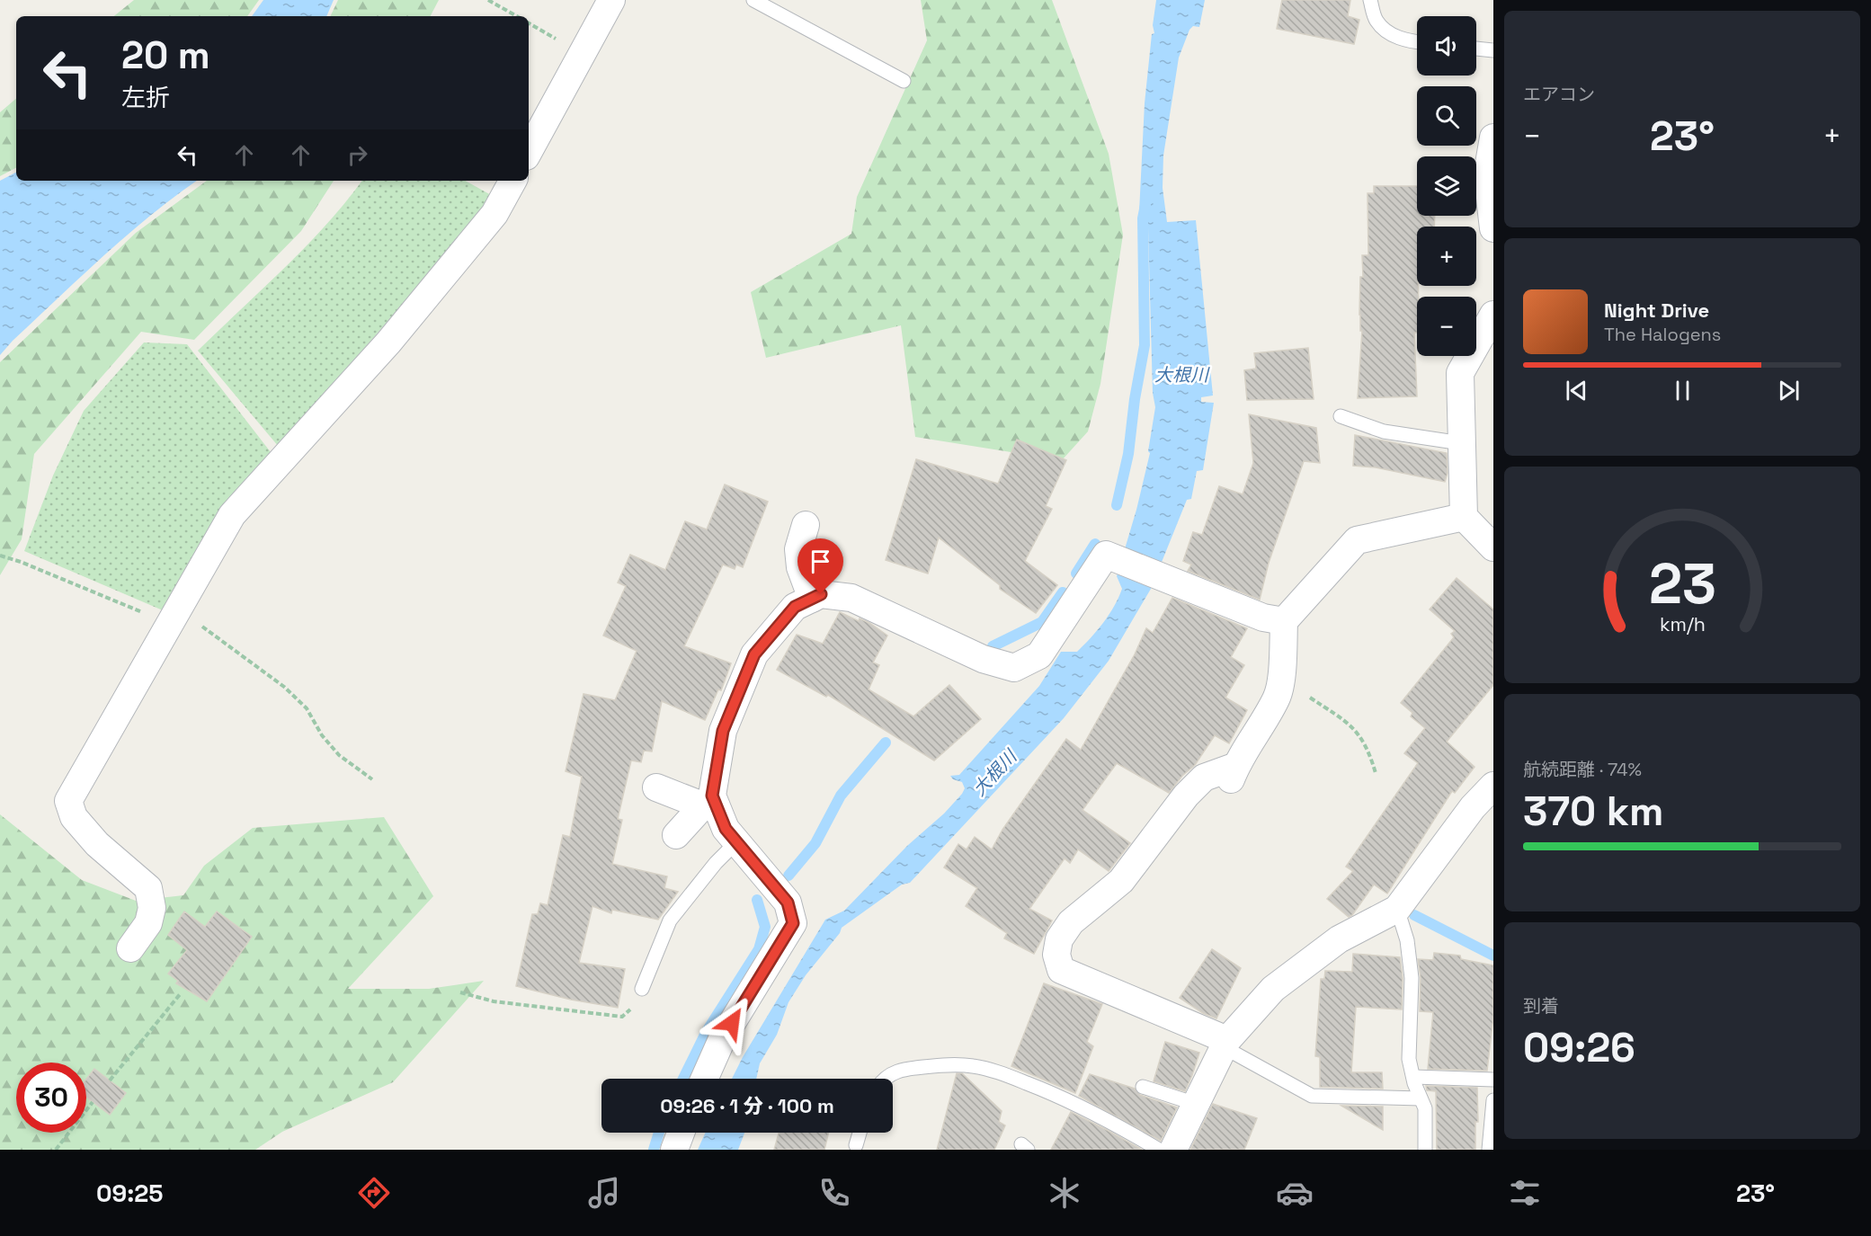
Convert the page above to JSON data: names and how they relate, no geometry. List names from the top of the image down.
{
  "water": ["大根川"],
  "page": {
    "tile": [
      "エアコン",
      ["航続距離 · 74%", "370 km"],
      ["到着", "09:26"]
    ],
    "map_buttons": ["+", "−"],
    "turn": ["20 m", "左折"],
    "heat": ["−", "23°", "+"],
    "song": ["Night Drive", "The Halogens"],
    "limit": "30",
    "trip": "09:26 · 1 分 · 100 m",
    "tabs": ["09:25", "23°"],
    "gauge": ["23", "km/h"]
  }
}
